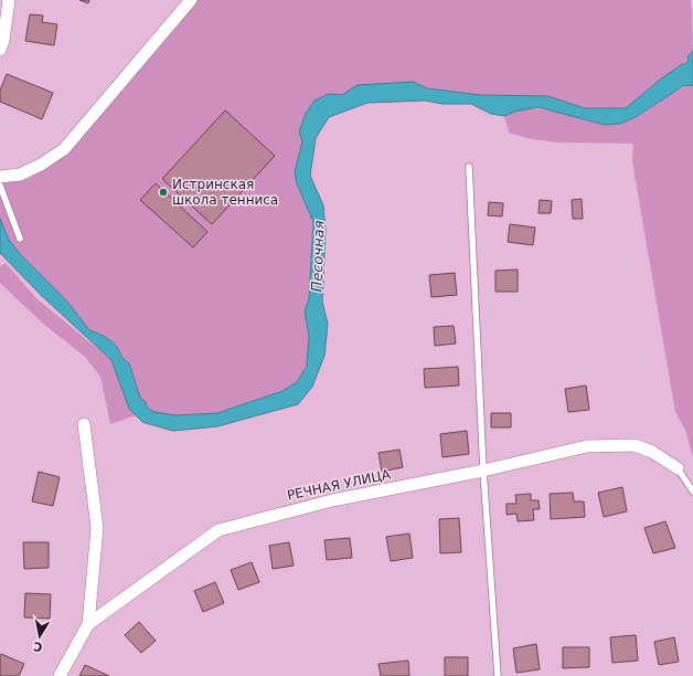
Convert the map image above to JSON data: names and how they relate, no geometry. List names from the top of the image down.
{
  "streets": {
    "street": ["РЕЧНАЯ УЛИЦА"]
  },
  "water": ["Песочная"],
  "places": ["Истринская школа тенниса"],
  "north": "bottom"
}
